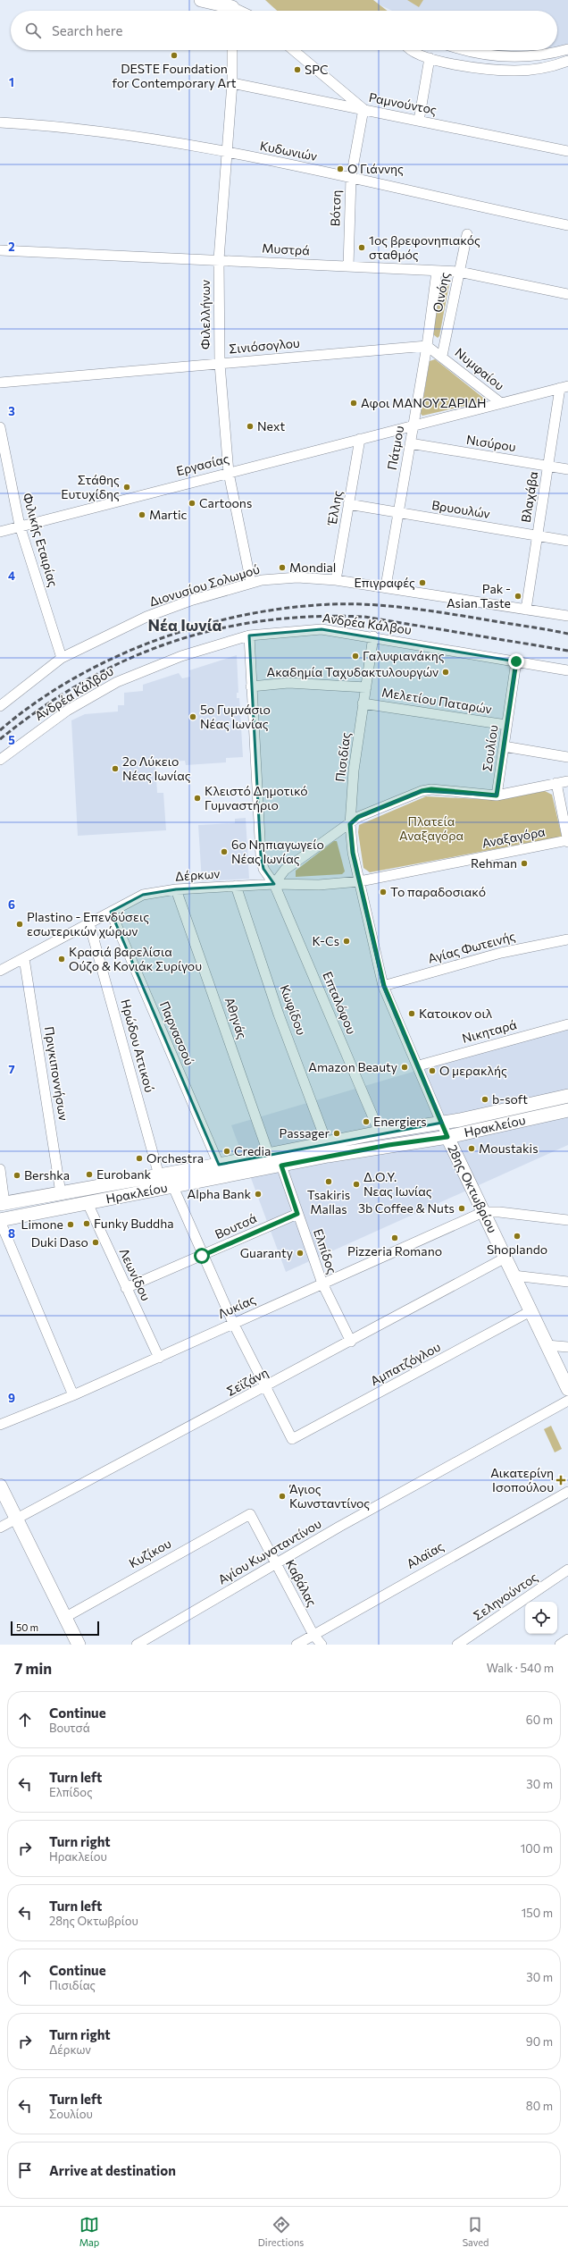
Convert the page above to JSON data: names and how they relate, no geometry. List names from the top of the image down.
{
  "streets": {
    "main road": ["Ηρακλείου", "28ης Οκτωβρίου"],
    "street": [
      "Ραμνούντος",
      "Κυδωνιών",
      "Βότση",
      "Μυστρά",
      "Οινόης",
      "Φιλελλήνων",
      "Σινιόσογλου",
      "Νυμφαίου",
      "Νισύρου",
      "Πάτμου",
      "Εργασίας",
      "Βλαχάβα",
      "Έλλης",
      "Βρυουλών",
      "Φιλικής Εταιρίας",
      "Διονυσίου Σολωμού",
      "Ανδρέα Κάλβου",
      "Μελετίου Παταρών",
      "Σουλίου",
      "Πισιδίας",
      "Αναξαγόρα",
      "Δέρκων",
      "Αγίας Φωτεινής",
      "Επταλόφου",
      "Κωφίδου",
      "Αθηνάς",
      "Νικηταρά",
      "Παρνασσού",
      "Ηρώδου Αττικού",
      "Πριγκιποννήσων",
      "Βουτσά",
      "Ελπίδος",
      "Λεωνίδου",
      "Λυκίας",
      "Αμπατζόγλου",
      "Σεϊζάνη",
      "Αγίου Κωνσταντίνου",
      "Κυζίκου",
      "Αλαϊας",
      "Καβάλας",
      "Σεληνούντος"
    ]
  },
  "crossings": [
    ["Ραμνούντος", "Βότση"],
    ["Ραμνούντος", "Φιλελλήνων"],
    ["Κυδωνιών", "Βότση"],
    ["Κυδωνιών", "Φιλελλήνων"],
    ["Βότση", "Μυστρά"],
    ["Μυστρά", "Οινόης"],
    ["Μυστρά", "Φιλελλήνων"],
    ["Μυστρά", "Πάτμου"],
    ["Οινόης", "Νυμφαίου"],
    ["Φιλελλήνων", "Σινιόσογλου"],
    ["Φιλελλήνων", "Εργασίας"],
    ["Φιλελλήνων", "Διονυσίου Σολωμού"],
    ["Σινιόσογλου", "Πάτμου"],
    ["Νυμφαίου", "Πάτμου"],
    ["Νυμφαίου", "Εργασίας"],
    ["Νυμφαίου", "Βλαχάβα"],
    ["Νισύρου", "Πάτμου"],
    ["Νισύρου", "Βλαχάβα"],
    ["Πάτμου", "Εργασίας"],
    ["Πάτμου", "Βρυουλών"],
    ["Πάτμου", "Διονυσίου Σολωμού"],
    ["Εργασίας", "Έλλης"],
    ["Εργασίας", "Φιλικής Εταιρίας"],
    ["Βλαχάβα", "Βρυουλών"],
    ["Βλαχάβα", "Διονυσίου Σολωμού"],
    ["Έλλης", "Βρυουλών"],
    ["Έλλης", "Διονυσίου Σολωμού"],
    ["Φιλικής Εταιρίας", "Διονυσίου Σολωμού"],
    ["Ανδρέα Κάλβου", "Σουλίου"],
    ["Ανδρέα Κάλβου", "Πισιδίας"],
    ["Ανδρέα Κάλβου", "Επταλόφου"],
    ["Μελετίου Παταρών", "Σουλίου"],
    ["Μελετίου Παταρών", "Πισιδίας"],
    ["Μελετίου Παταρών", "Επταλόφου"],
    ["Πισιδίας", "Αναξαγόρα"],
    ["Πισιδίας", "28ης Οκτωβρίου"],
    ["Αναξαγόρα", "Δέρκων"],
    ["Αναξαγόρα", "Επταλόφου"],
    ["Αναξαγόρα", "28ης Οκτωβρίου"],
    ["Δέρκων", "Επταλόφου"],
    ["Δέρκων", "Κωφίδου"],
    ["Δέρκων", "Αθηνάς"],
    ["Δέρκων", "Παρνασσού"],
    ["Δέρκων", "Ηρώδου Αττικού"],
    ["Δέρκων", "Πριγκιποννήσων"],
    ["Αγίας Φωτεινής", "28ης Οκτωβρίου"],
    ["Επταλόφου", "Ηρακλείου"],
    ["Κωφίδου", "Ηρακλείου"],
    ["Αθηνάς", "Ηρακλείου"],
    ["Νικηταρά", "28ης Οκτωβρίου"],
    ["Παρνασσού", "Ηρακλείου"],
    ["Ηρώδου Αττικού", "Ηρακλείου"],
    ["Πριγκιποννήσων", "Ηρακλείου"],
    ["Ηρακλείου", "28ης Οκτωβρίου"],
    ["Ηρακλείου", "Ελπίδος"],
    ["Ηρακλείου", "Λεωνίδου"],
    ["28ης Οκτωβρίου", "Λυκίας"],
    ["28ης Οκτωβρίου", "Αμπατζόγλου"],
    ["28ης Οκτωβρίου", "Σεϊζάνη"],
    ["Βουτσά", "Ελπίδος"],
    ["Βουτσά", "Λεωνίδου"],
    ["Ελπίδος", "Λυκίας"],
    ["Ελπίδος", "Σεϊζάνη"],
    ["Λεωνίδου", "Λυκίας"],
    ["Αμπατζόγλου", "Σεϊζάνη"],
    ["Αγίου Κωνσταντίνου", "Καβάλας"],
    ["Κυζίκου", "Καβάλας"],
    ["Αλαϊας", "Καβάλας"]
  ],
  "districts": ["Νέα Ιωνία"],
  "parks": ["Πλατεία Αναξαγόρα"],
  "places": {
    "other": [
      "DESTE Foundation for Contemporary Art",
      "SPC",
      "Ο Γιάννης",
      "1ος βρεφονηπιακός σταθμός",
      "Αφοι ΜΑΝΟΥΣΑΡΙΔΗ",
      "Next",
      "Στάθης Ευτυχίδης",
      "Cartoons",
      "Martic",
      "Mondial",
      "Επιγραφές",
      "Pak - Asian Taste",
      "Γαλυφιανάκης",
      "Ακαδημία Ταχυδακτυλουργών",
      "5ο Γυμνάσιο Νέας Ιωνίας",
      "2ο Λύκειο Νέας Ιωνίας",
      "Κλειστό Δημοτικό Γυμναστήριο",
      "6ο Νηπιαγωγείο Νέας Ιωνίας",
      "Rehman",
      "Το παραδοσιακό",
      "Plastino - Επενδύσεις εσωτερικών χώρων",
      "K-Cs",
      "Κρασιά βαρελίσια Ούζο & Κονιάκ Συρίγου",
      "Κατοικον οιλ",
      "Amazon Beauty",
      "Ο μερακλής",
      "b-soft",
      "Energiers",
      "Passager",
      "Moustakis",
      "Credia",
      "Orchestra",
      "Eurobank",
      "Bershka",
      "Tsakiris Mallas",
      "Δ.Ο.Υ. Νεας Ιωνίας",
      "Alpha Bank",
      "3b Coffee & Nuts",
      "Funky Buddha",
      "Limone",
      "Shoplando",
      "Pizzeria Romano",
      "Duki Daso",
      "Guaranty",
      "Άγιος Κωνσταντίνος"
    ],
    "health": ["Αικατερίνη Ισοπούλου"]
  },
  "scale_bar": "50 m",
  "page": {
    "search": "Search here",
    "scale": "50 m",
    "heading": ["7 min", "Walk · 540 m"],
    "list": [
      ["Continue", "Βουτσά", "60 m"],
      ["Turn left", "Ελπίδος", "30 m"],
      ["Turn right", "Ηρακλείου", "100 m"],
      ["Turn left", "28ης Οκτωβρίου", "150 m"],
      ["Continue", "Πισιδίας", "30 m"],
      ["Turn right", "Δέρκων", "90 m"],
      ["Turn left", "Σουλίου", "80 m"],
      "Arrive at destination"
    ],
    "nav": ["Map", "Directions", "Saved"]
  },
  "grid": {
    "rows": [
      "1",
      "2",
      "3",
      "4",
      "5",
      "6",
      "7",
      "8",
      "9"
    ]
  }
}
